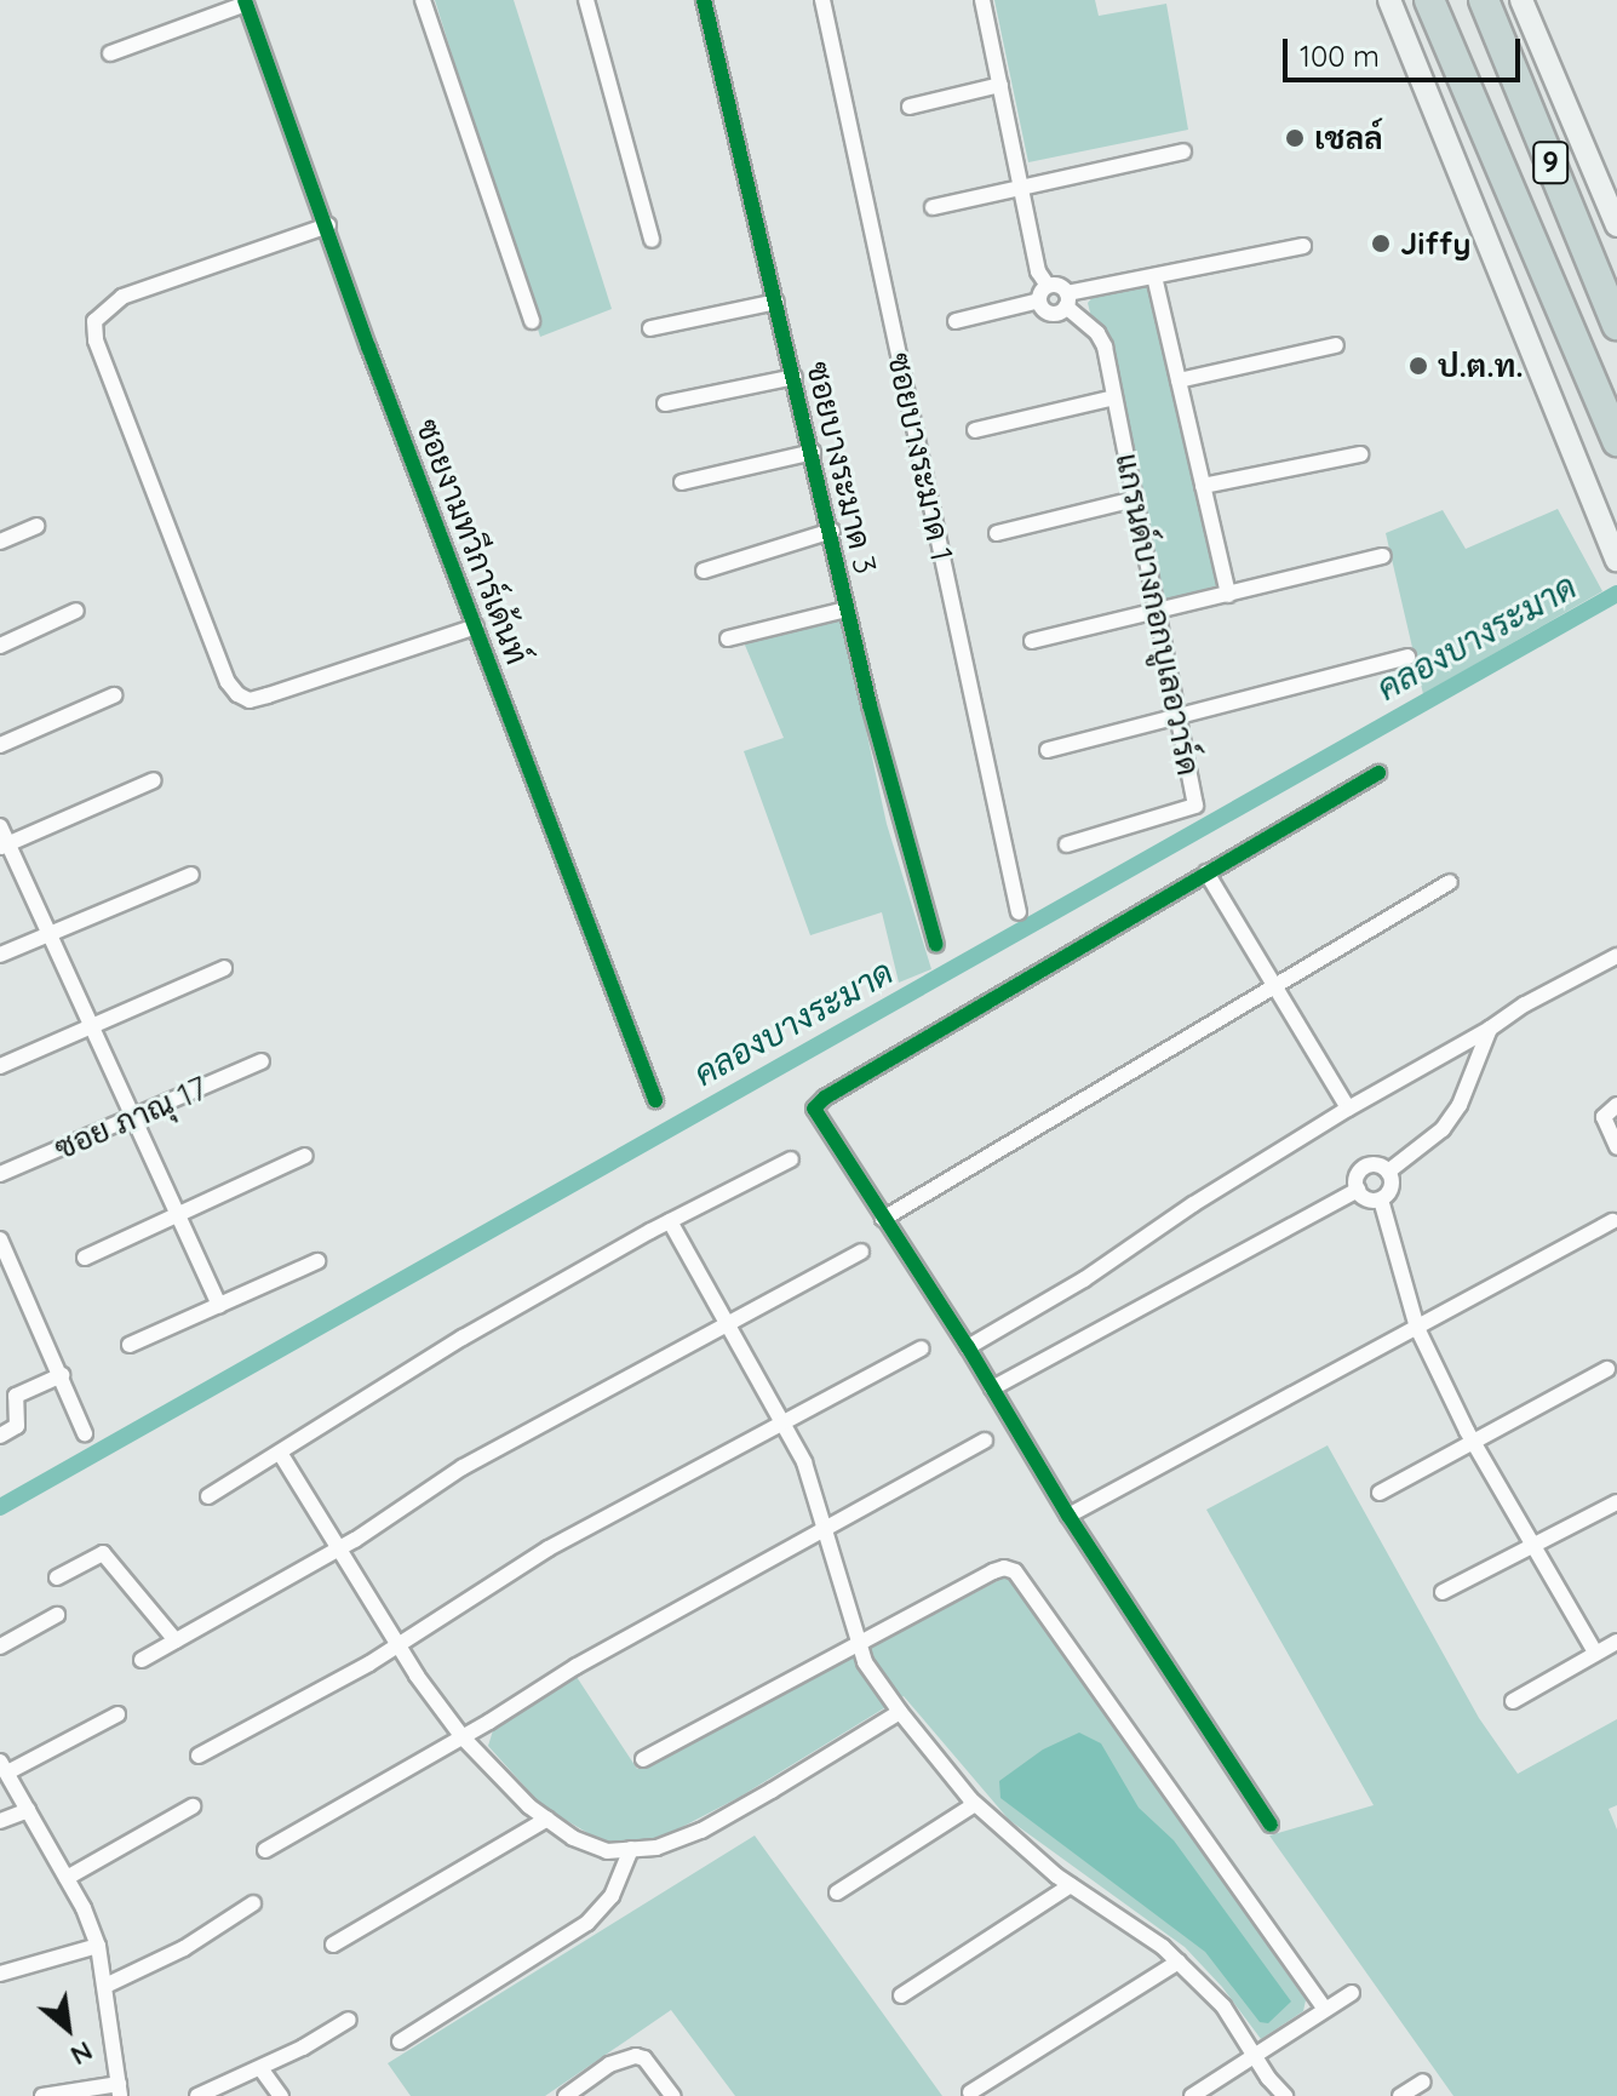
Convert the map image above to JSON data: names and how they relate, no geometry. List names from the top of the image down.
{
  "streets": {
    "highway": ["9"],
    "street": [
      "ซอยบางระมาด 1",
      "ซอยบางระมาด 3",
      "ซอยงามทวีการ์เด้นท์",
      "แกรนด์บางกอกบูเลอวาร์ด",
      "ซอย ภาณุ 17"
    ]
  },
  "water": ["คลองบางระมาด"],
  "places": ["เชลล์", "Jiffy", "ป.ต.ท."],
  "scale_bar": "100 m",
  "north": "bottom right"
}
